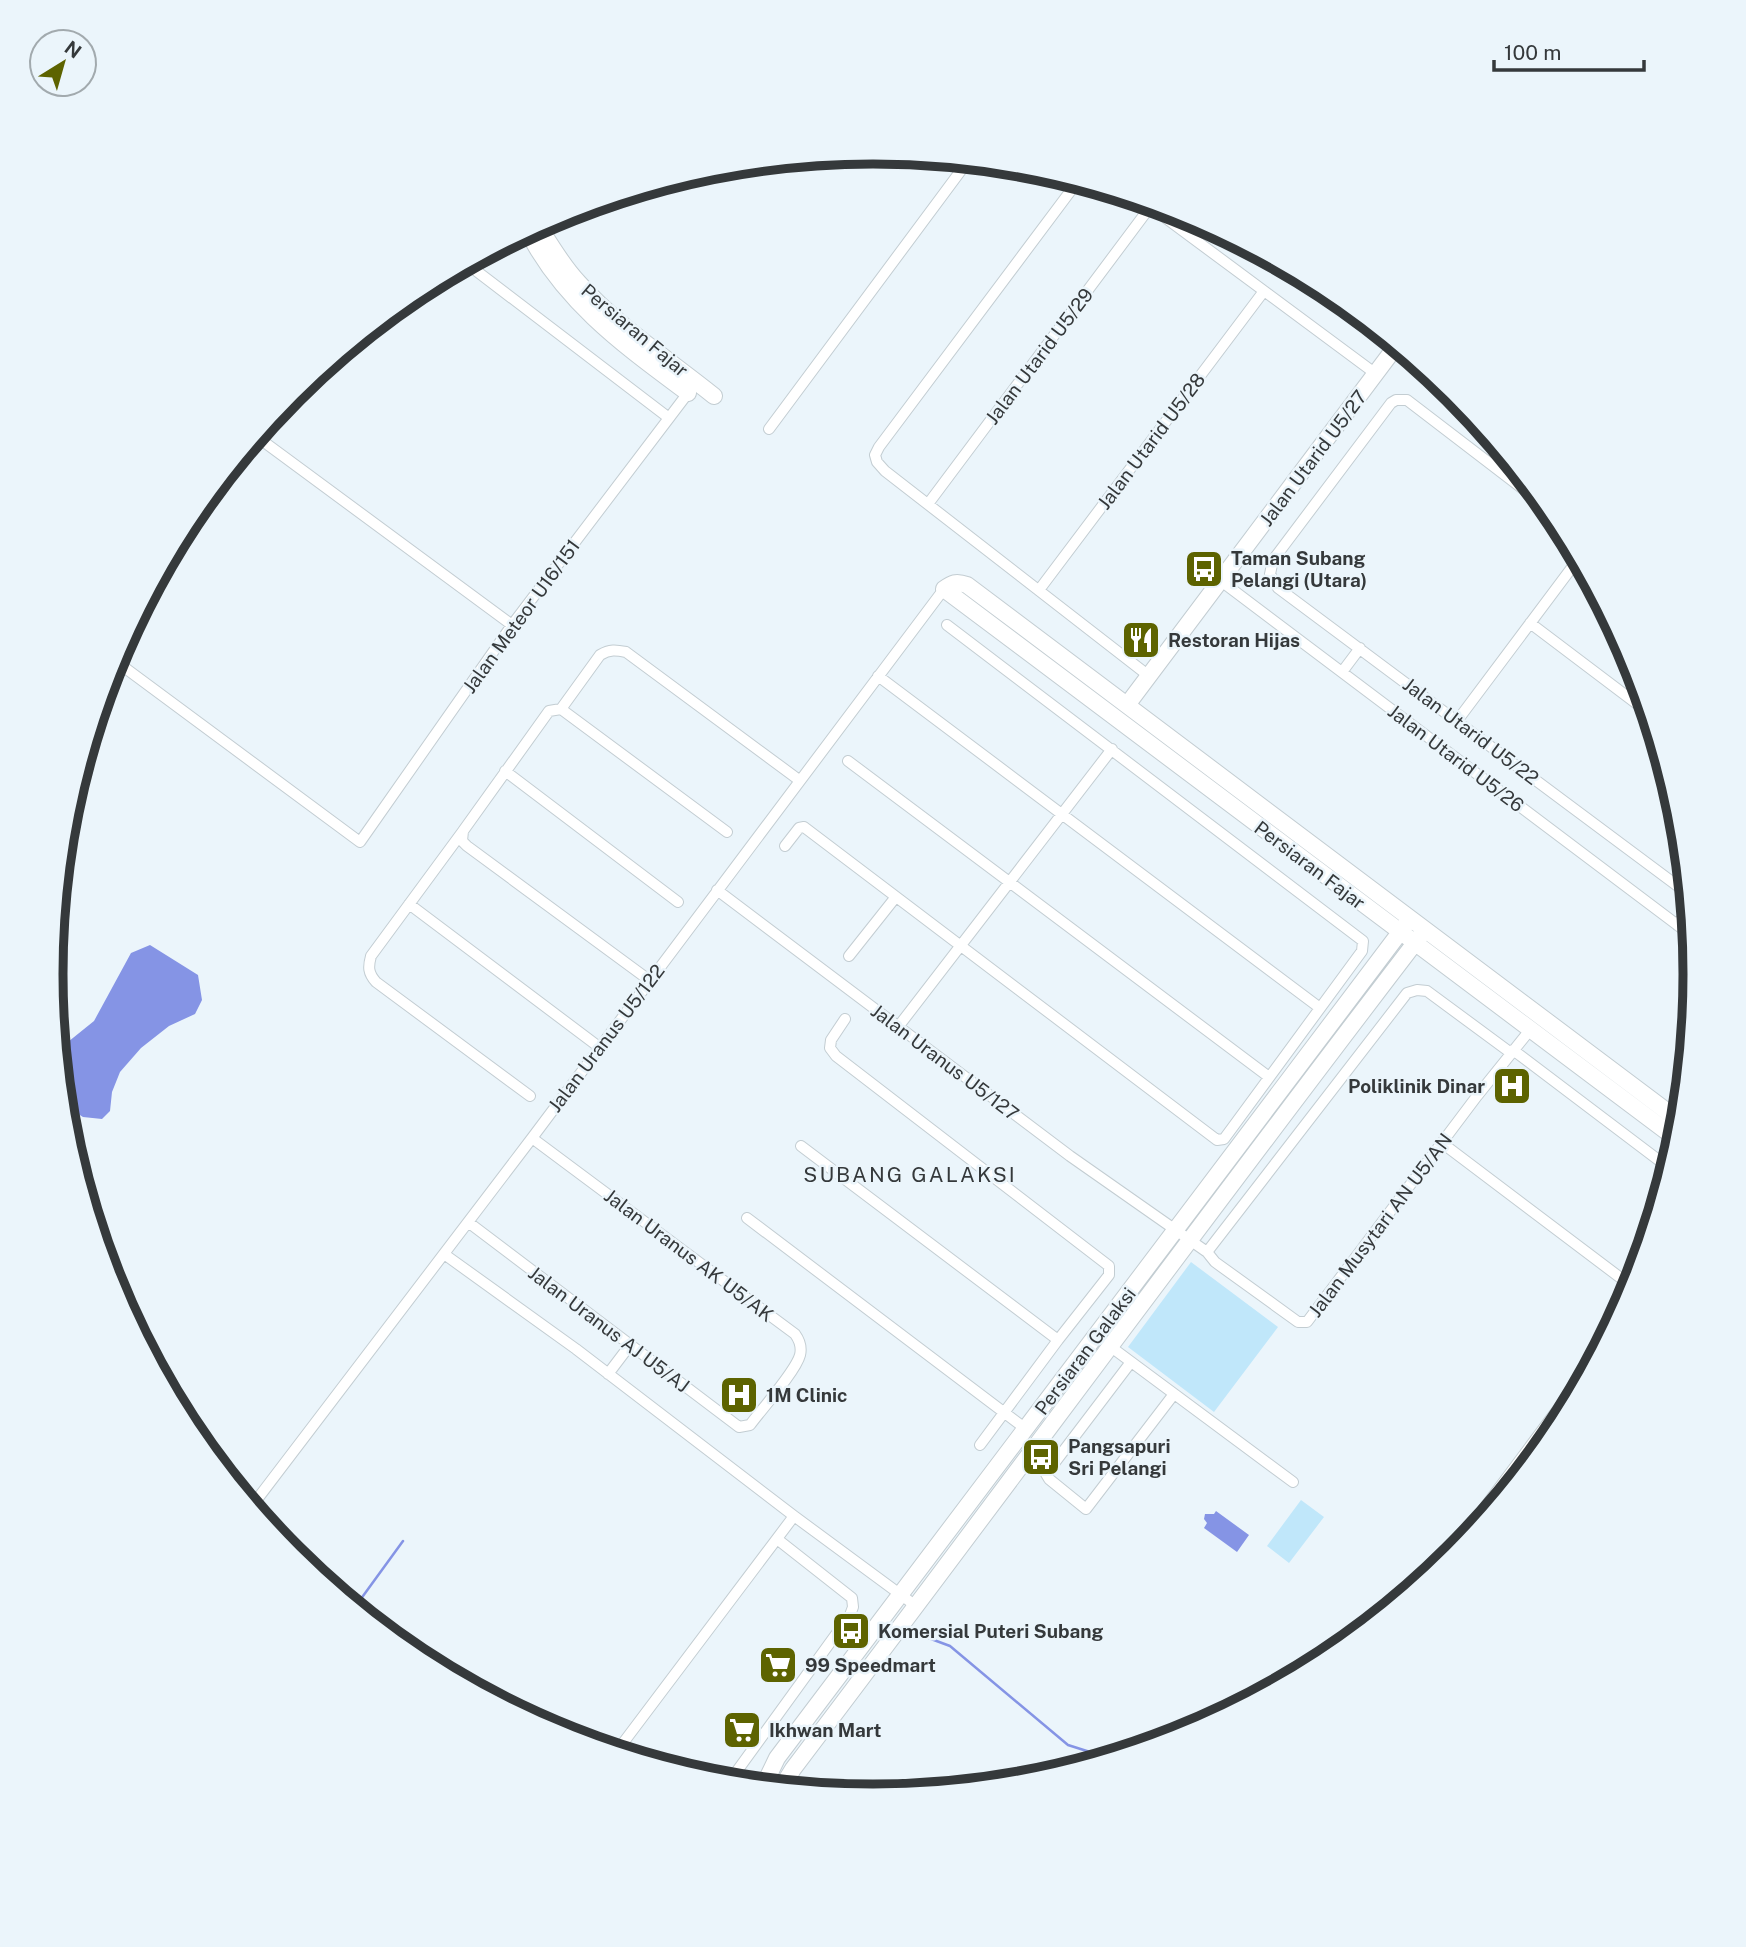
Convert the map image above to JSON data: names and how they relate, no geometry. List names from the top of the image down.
{
  "streets": {
    "main road": ["Persiaran Fajar", "Jalan Utarid U5/27", "Persiaran Galaksi"],
    "street": [
      "Jalan Utarid U5/29",
      "Jalan Utarid U5/28",
      "Jalan Meteor U16/151",
      "Jalan Utarid U5/22",
      "Jalan Utarid U5/26",
      "Jalan Uranus U5/122",
      "Jalan Uranus U5/127",
      "Jalan Musytari AN U5/AN",
      "Jalan Uranus AK U5/AK",
      "Jalan Uranus AJ U5/AJ"
    ]
  },
  "crossings": [
    ["Persiaran Fajar", "Jalan Utarid U5/27"],
    ["Persiaran Fajar", "Jalan Meteor U16/151"],
    ["Persiaran Fajar", "Jalan Uranus U5/122"],
    ["Persiaran Fajar", "Jalan Musytari AN U5/AN"],
    ["Persiaran Fajar", "Persiaran Galaksi"],
    ["Jalan Utarid U5/28", "Jalan Utarid U5/27"],
    ["Jalan Utarid U5/27", "Jalan Utarid U5/26"],
    ["Jalan Uranus U5/122", "Jalan Uranus U5/127"],
    ["Jalan Uranus U5/122", "Jalan Uranus AK U5/AK"],
    ["Jalan Uranus U5/122", "Jalan Uranus AJ U5/AJ"],
    ["Jalan Uranus U5/127", "Jalan Musytari AN U5/AN"],
    ["Jalan Uranus U5/127", "Persiaran Galaksi"],
    ["Jalan Uranus AK U5/AK", "Jalan Uranus AJ U5/AJ"]
  ],
  "districts": ["SUBANG GALAKSI"],
  "places": {
    "bus stop": ["Taman Subang Pelangi (Utara)", "Pangsapuri Sri Pelangi", "Komersial Puteri Subang"],
    "restaurant": ["Restoran Hijas"],
    "hospital": ["Poliklinik Dinar", "1M Clinic"],
    "supermarket": ["99 Speedmart", "Ikhwan Mart"]
  },
  "scale_bar": "100 m",
  "north": "top right"
}
